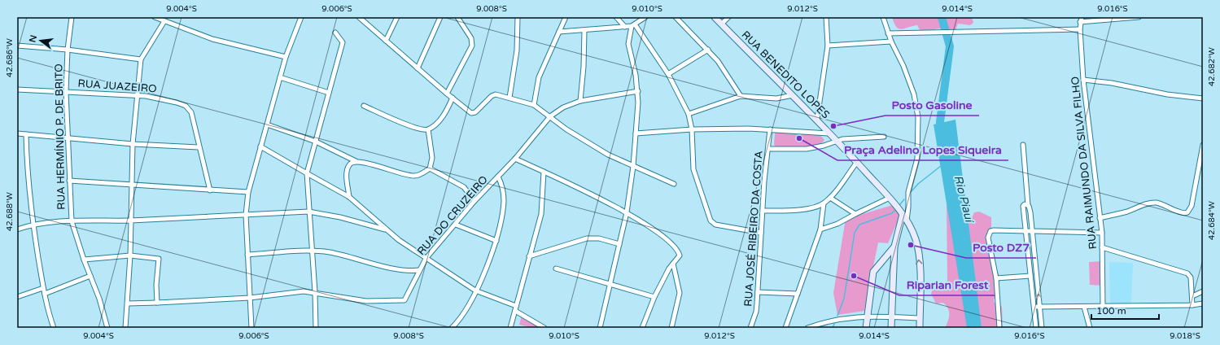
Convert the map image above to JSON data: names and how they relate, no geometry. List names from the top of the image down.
{
  "streets": {
    "main road": ["RUA BENEDITO LOPES"],
    "street": [
      "RUA JUAZEIRO",
      "RUA HERMÍNIO P. DE BRITO",
      "RUA RAIMUNDO DA SILVA FILHO",
      "RUA DO CRUZEIRO",
      "RUA JOSÉ RIBEIRO DA COSTA"
    ]
  },
  "crossings": [
    ["RUA JUAZEIRO", "RUA HERMÍNIO P. DE BRITO"]
  ],
  "water": ["Rio Piauí"],
  "places": [
    "Posto Gasoline",
    "Praça Adelino Lopes Siqueira",
    "Posto DZ7",
    "Riparian Forest"
  ],
  "scale_bar": "100 m",
  "north": "left",
  "coordinates": [
    "9.004°S",
    "9.006°S",
    "9.008°S",
    "9.010°S",
    "9.012°S",
    "9.014°S",
    "9.016°S",
    "42.686°W",
    "42.682°W",
    "42.688°W",
    "42.684°W",
    "9.018°S"
  ]
}
